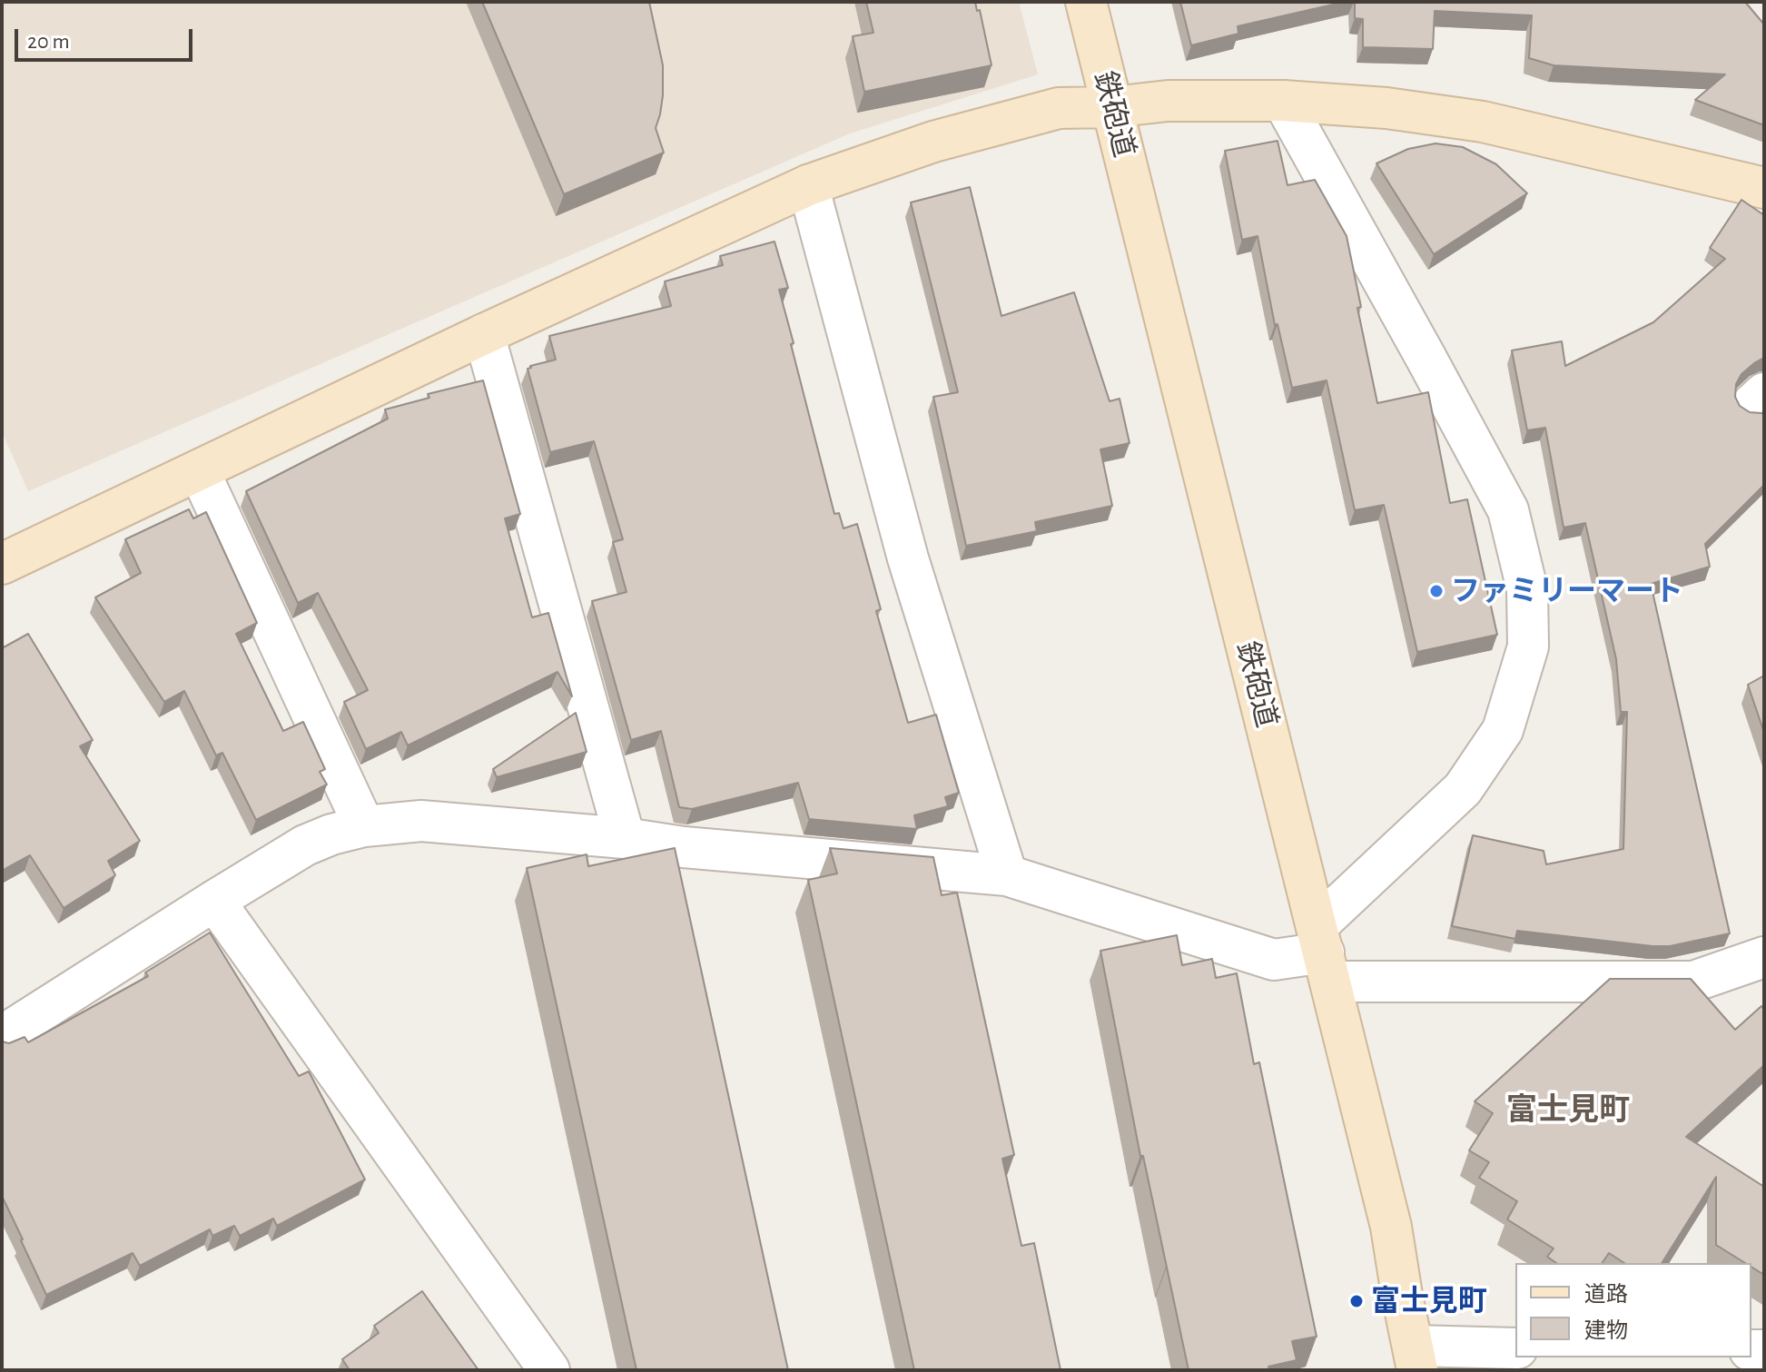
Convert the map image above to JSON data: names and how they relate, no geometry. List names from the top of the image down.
{
  "streets": {
    "street": ["鉄砲道"]
  },
  "districts": ["富士見町"],
  "places": ["ファミリーマート", "富士見町"],
  "legend": ["道路", "建物"],
  "scale_bar": "20 m"
}
